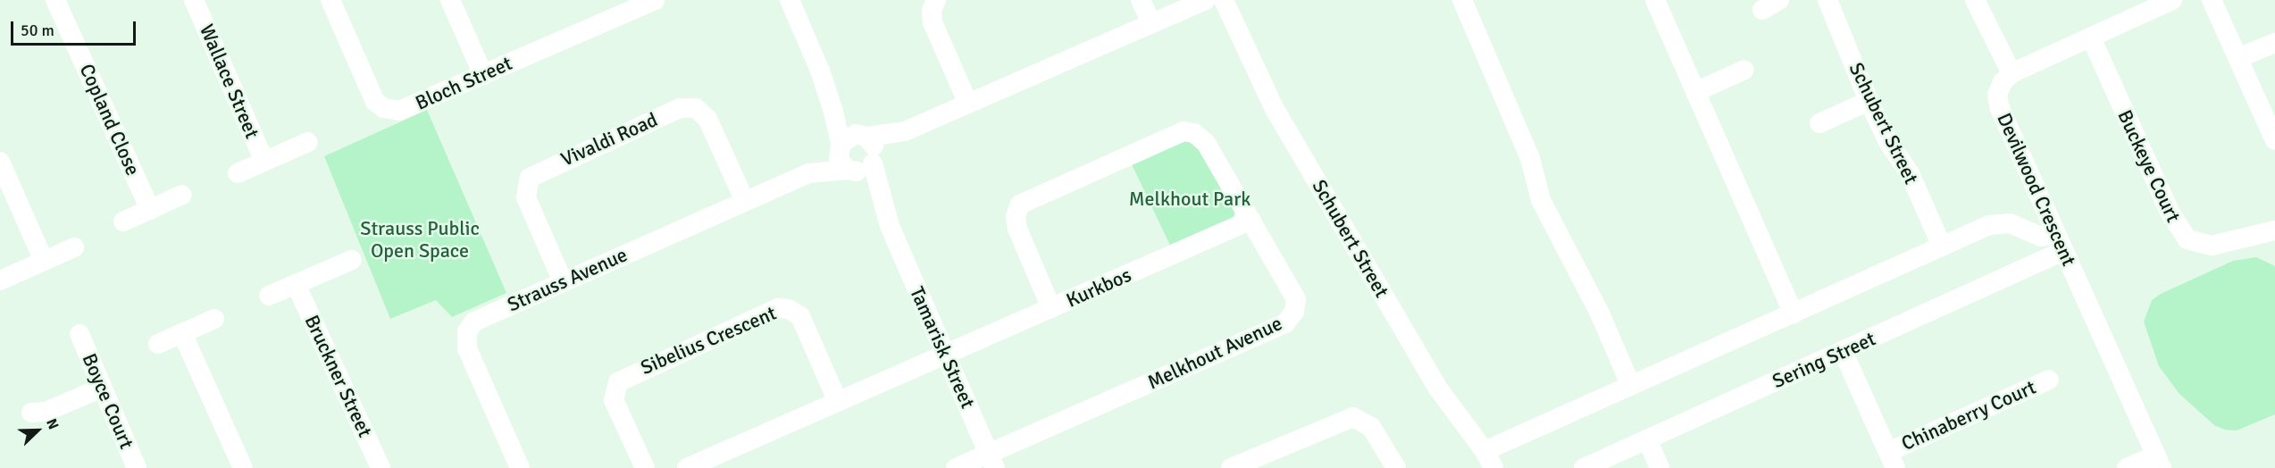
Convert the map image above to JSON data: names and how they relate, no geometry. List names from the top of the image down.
{
  "streets": {
    "street": [
      "Wallace Street",
      "Bloch Street",
      "Copland Close",
      "Schubert Street",
      "Vivaldi Road",
      "Buckeye Court",
      "Devilwood Crescent",
      "Strauss Avenue",
      "Kurkbos",
      "Sibelius Crescent",
      "Tamarisk Street",
      "Melkhout Avenue",
      "Sering Street",
      "Bruckner Street",
      "Boyce Court",
      "Chinaberry Court"
    ]
  },
  "crossings": [
    ["Vivaldi Road", "Strauss Avenue"],
    ["Devilwood Crescent", "Sering Street"],
    ["Strauss Avenue", "Tamarisk Street"],
    ["Kurkbos", "Tamarisk Street"],
    ["Kurkbos", "Melkhout Avenue"],
    ["Tamarisk Street", "Melkhout Avenue"]
  ],
  "parks": ["Melkhout Park", "Strauss Public Open Space"],
  "scale_bar": "50 m",
  "north": "top right"
}
